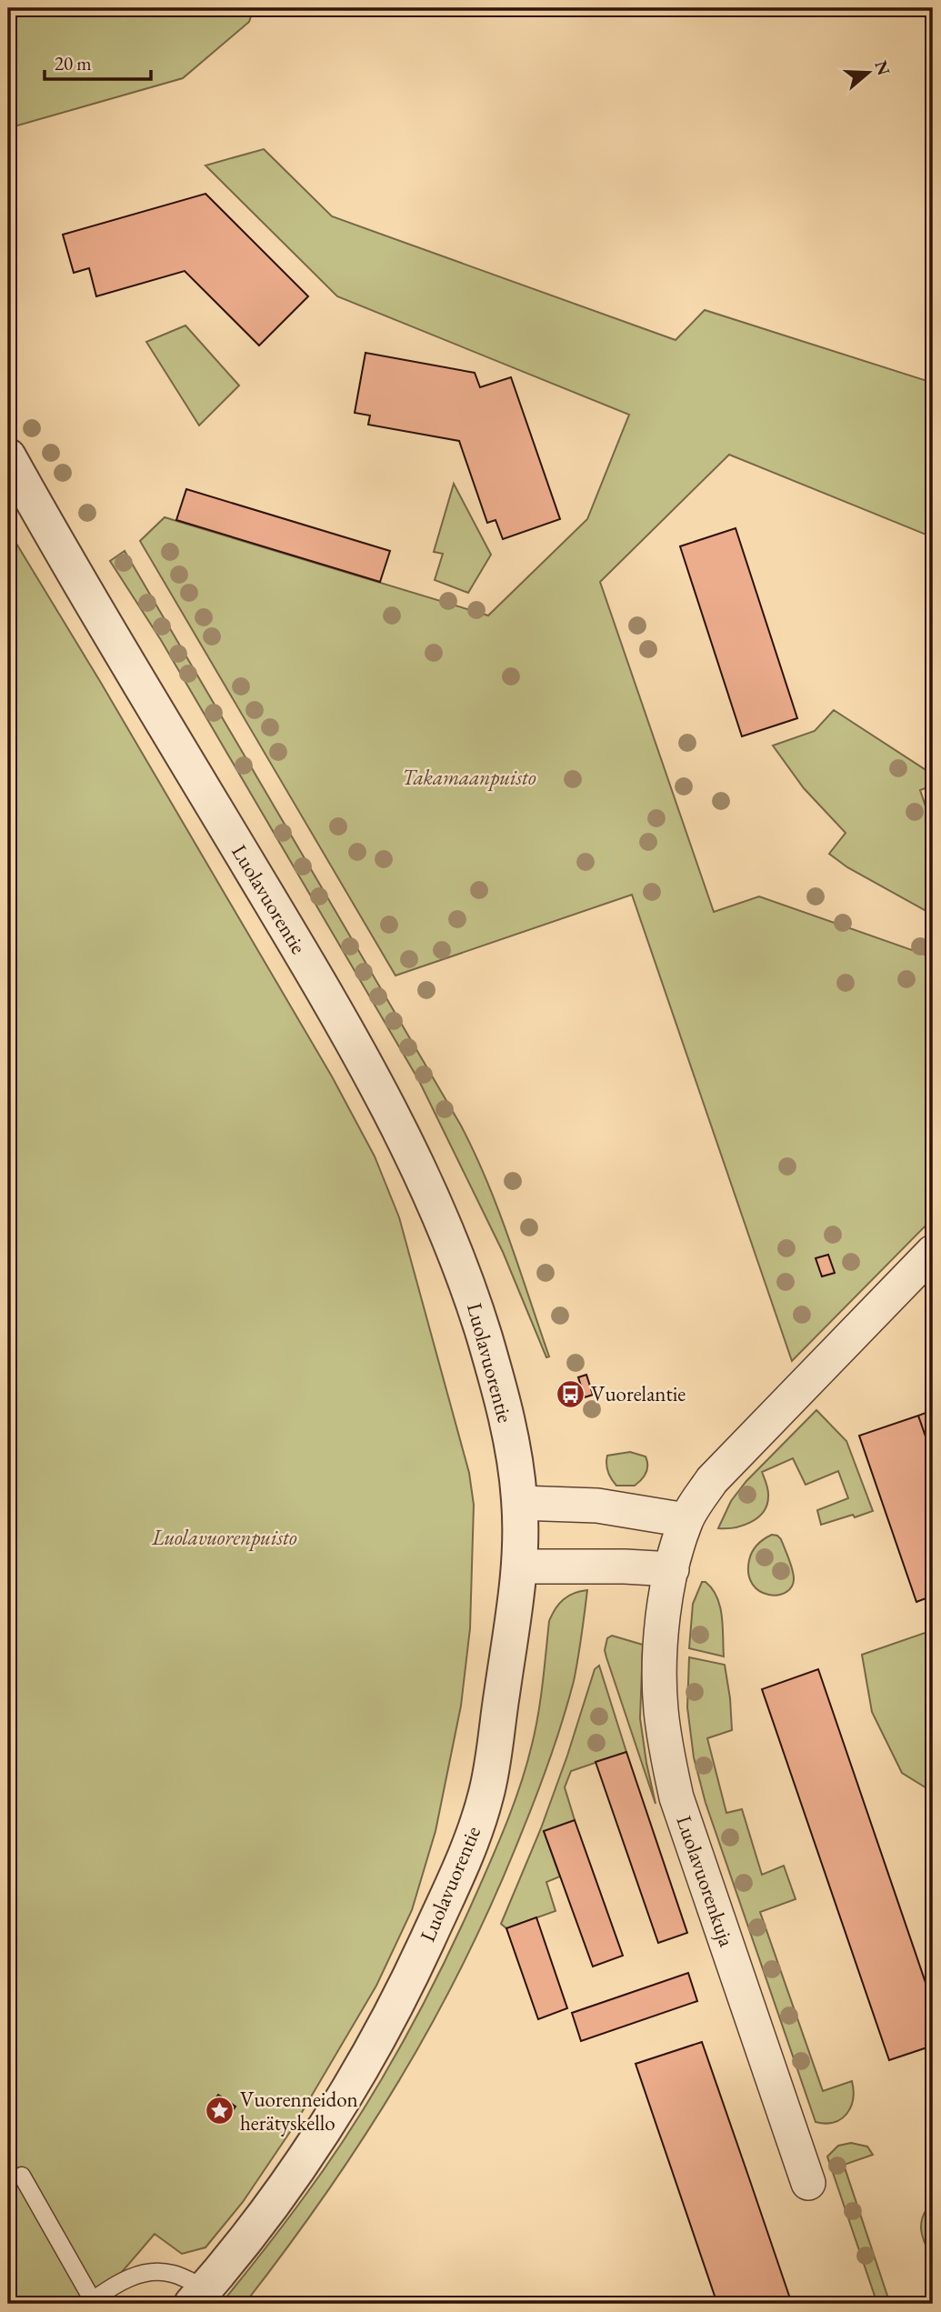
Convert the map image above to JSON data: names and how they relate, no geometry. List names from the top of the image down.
{
  "streets": {
    "street": ["Luolavuorentie", "Luolavuorenkuja"]
  },
  "parks": ["Takamaanpuisto", "Luolavuorenpuisto"],
  "places": {
    "bus stop": ["Vuorelantie"],
    "place": ["Vuorenneidon herätyskello"]
  },
  "scale_bar": "20 m",
  "north": "right"
}
